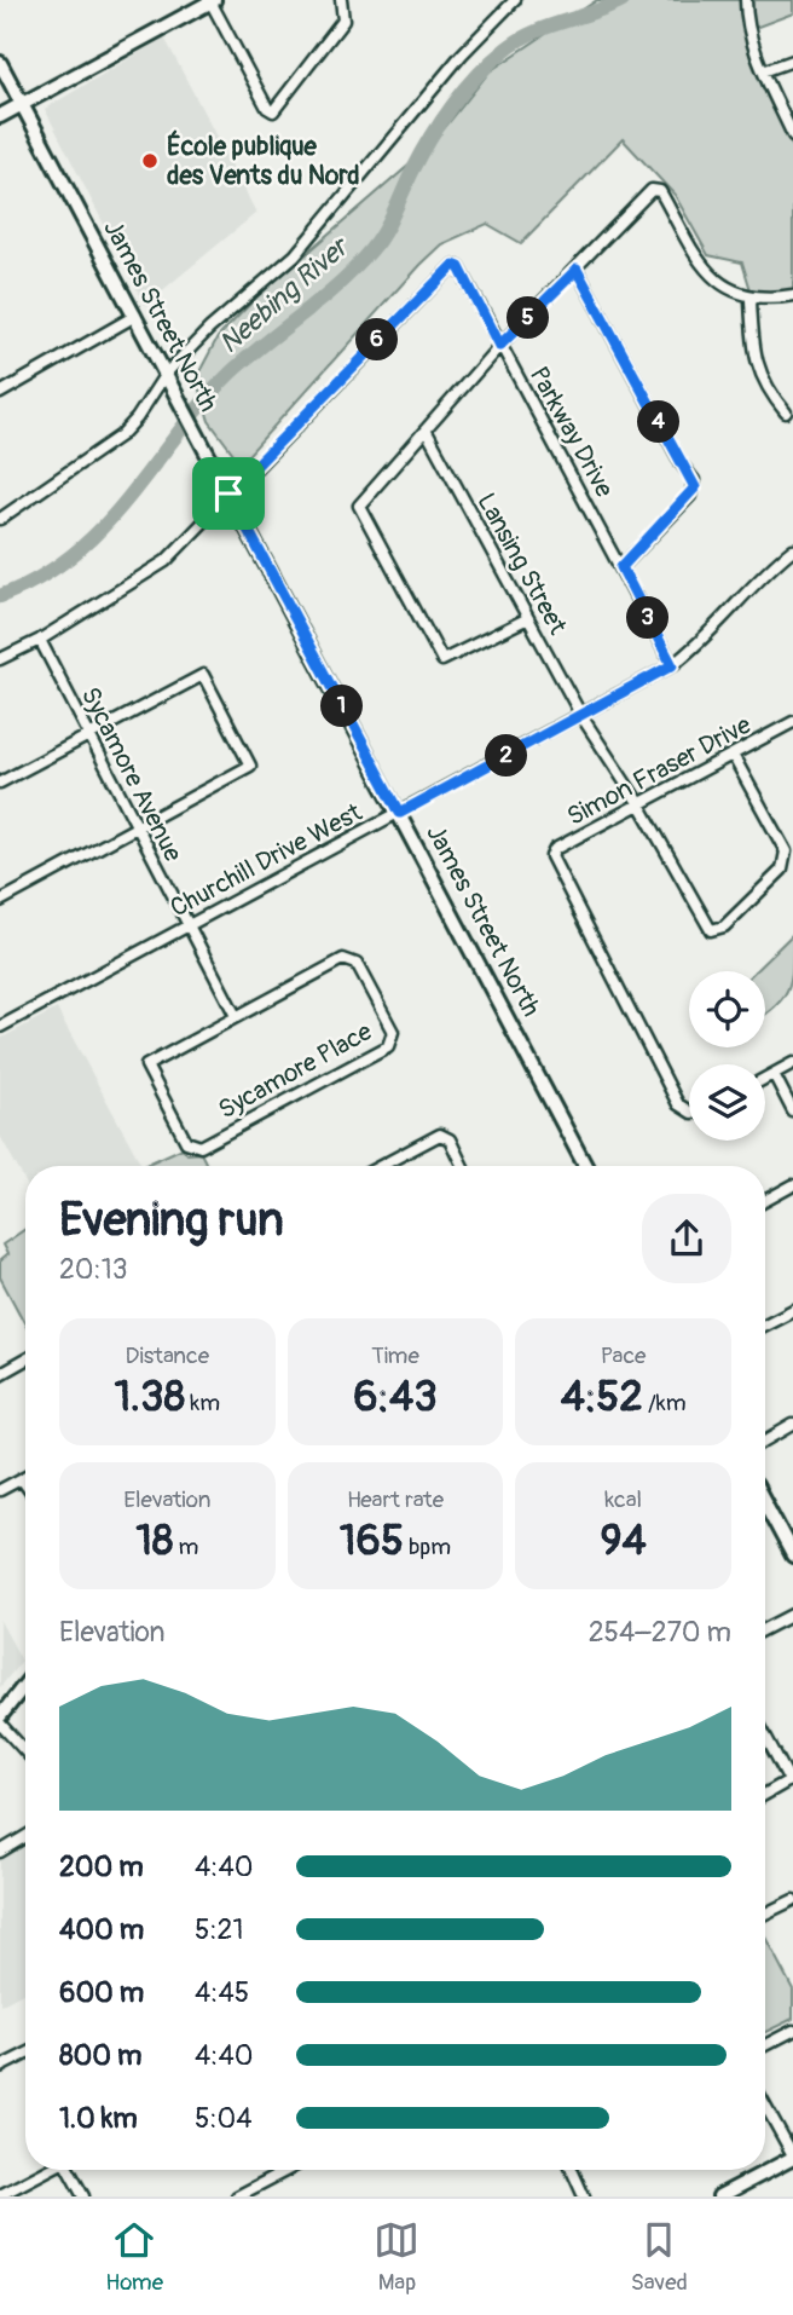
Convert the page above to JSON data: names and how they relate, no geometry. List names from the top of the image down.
{
  "streets": {
    "street": [
      "James Street North",
      "Parkway Drive",
      "Lansing Street",
      "Simon Fraser Drive",
      "Sycamore Avenue",
      "Churchill Drive West",
      "Sycamore Place"
    ]
  },
  "crossings": [
    ["James Street North", "Parkway Drive"],
    ["James Street North", "Churchill Drive West"],
    ["Parkway Drive", "Sycamore Avenue"],
    ["Parkway Drive", "Churchill Drive West"],
    ["Lansing Street", "Simon Fraser Drive"],
    ["Lansing Street", "Churchill Drive West"],
    ["Sycamore Avenue", "Churchill Drive West"],
    ["Sycamore Avenue", "Sycamore Place"]
  ],
  "water": ["Neebing River"],
  "places": ["École publique des Vents du Nord"],
  "page": {
    "pins": [
      "5",
      "6",
      "4",
      "3",
      "1",
      "2"
    ],
    "heading": ["Evening run", "20:13"],
    "stats": [
      ["Distance", "1.38 km"],
      ["Time", "6:43"],
      ["Pace", "4:52 /km"],
      ["Elevation", "18 m"],
      ["Heart rate", "165 bpm"],
      ["kcal", "94"]
    ],
    "chart": ["Elevation", "254–270 m"],
    "list": [
      {
        "name": "200 m",
        "note": "4:40"
      },
      {
        "name": "400 m",
        "note": "5:21"
      },
      {
        "name": "600 m",
        "note": "4:45"
      },
      {
        "name": "800 m",
        "note": "4:40"
      },
      {
        "name": "1.0 km",
        "note": "5:04"
      }
    ],
    "tabs": ["Home", "Map", "Saved"]
  }
}
